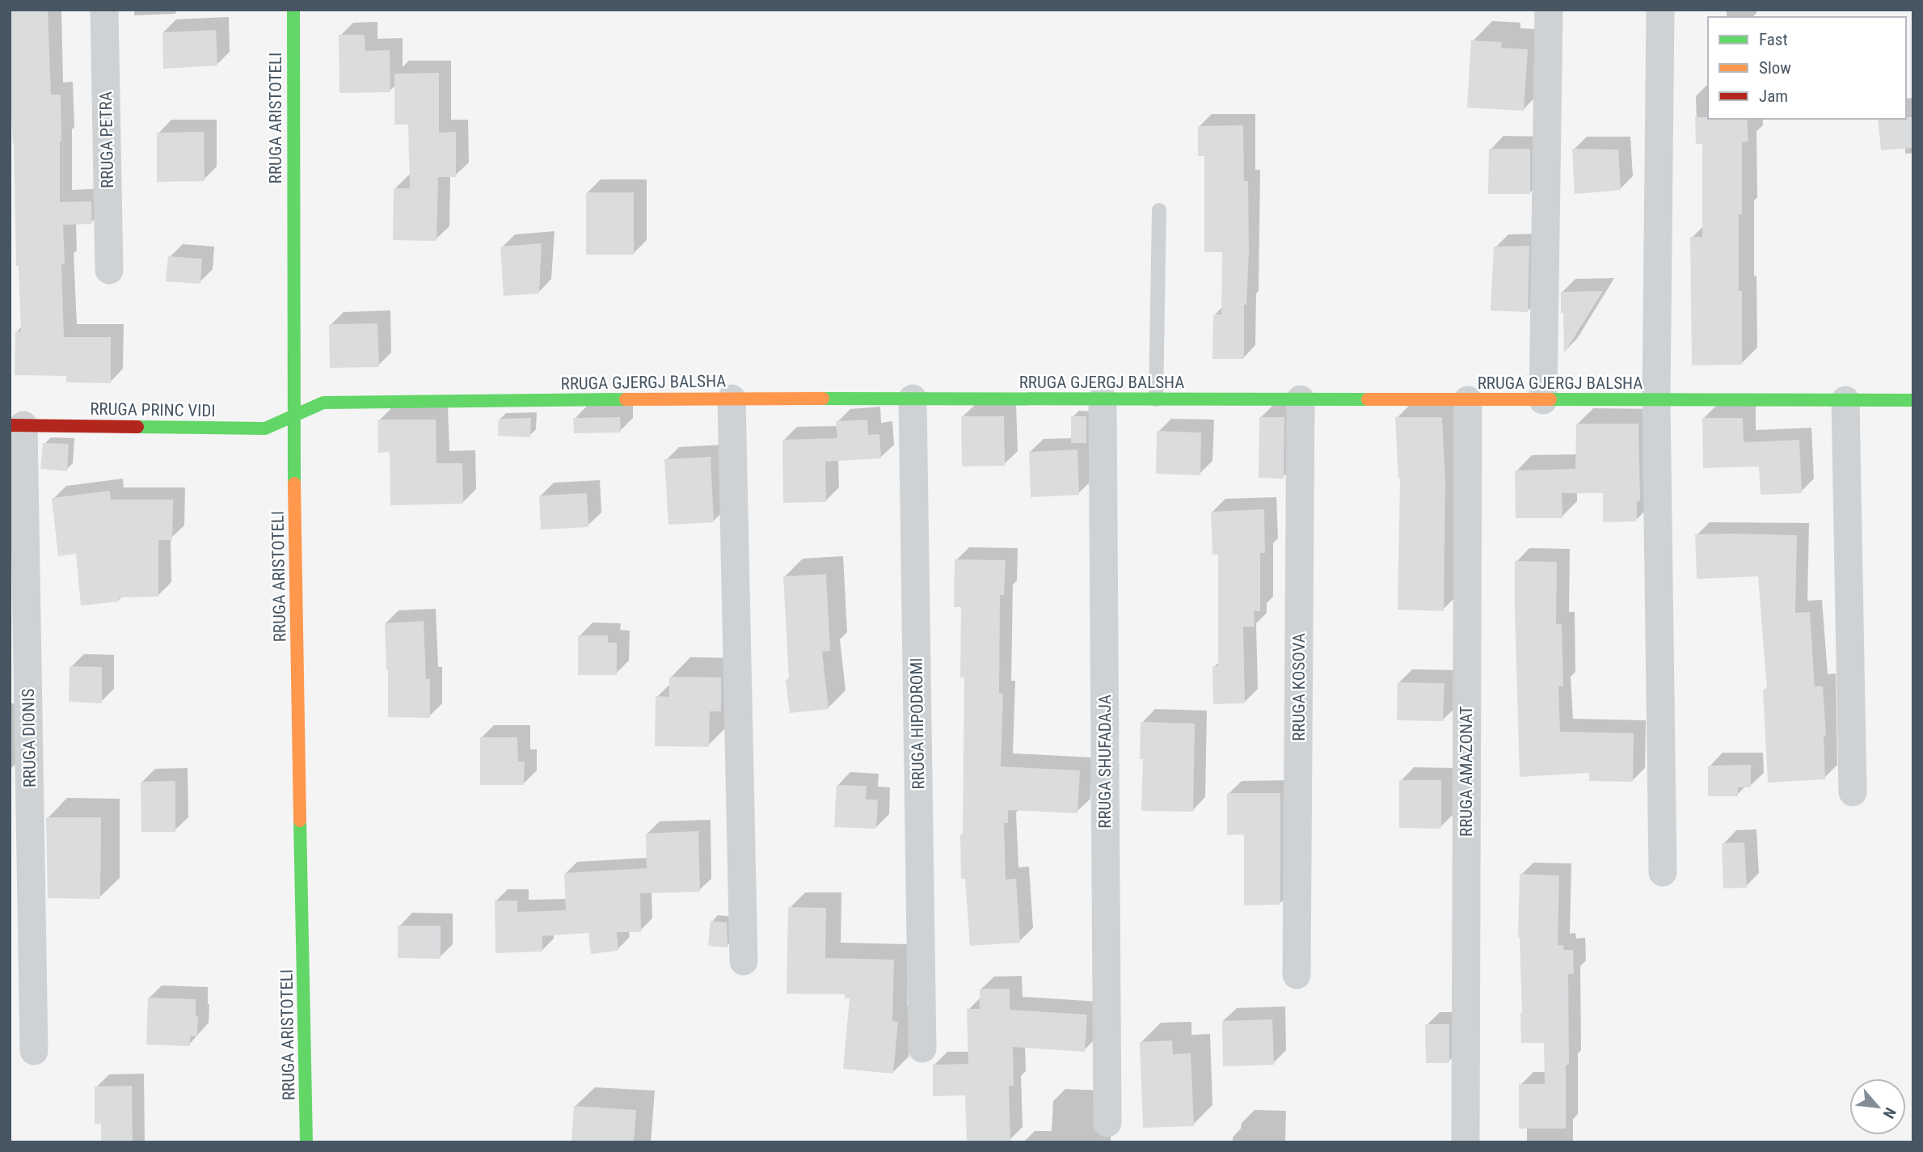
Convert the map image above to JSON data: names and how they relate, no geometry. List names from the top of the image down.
{
  "streets": {
    "street": [
      "RRUGA ARISTOTELI",
      "RRUGA PETRA",
      "RRUGA GJERGJ BALSHA",
      "RRUGA PRINC VIDI",
      "RRUGA KOSOVA",
      "RRUGA HIPODROMI",
      "RRUGA DIONIS",
      "RRUGA SHUFADAJA",
      "RRUGA AMAZONAT"
    ]
  },
  "crossings": [
    ["RRUGA ARISTOTELI", "RRUGA GJERGJ BALSHA"],
    ["RRUGA ARISTOTELI", "RRUGA PRINC VIDI"],
    ["RRUGA GJERGJ BALSHA", "RRUGA PRINC VIDI"],
    ["RRUGA GJERGJ BALSHA", "RRUGA KOSOVA"],
    ["RRUGA GJERGJ BALSHA", "RRUGA HIPODROMI"],
    ["RRUGA GJERGJ BALSHA", "RRUGA SHUFADAJA"],
    ["RRUGA GJERGJ BALSHA", "RRUGA AMAZONAT"],
    ["RRUGA PRINC VIDI", "RRUGA DIONIS"]
  ],
  "legend": ["Fast", "Slow", "Jam"],
  "north": "bottom right"
}
